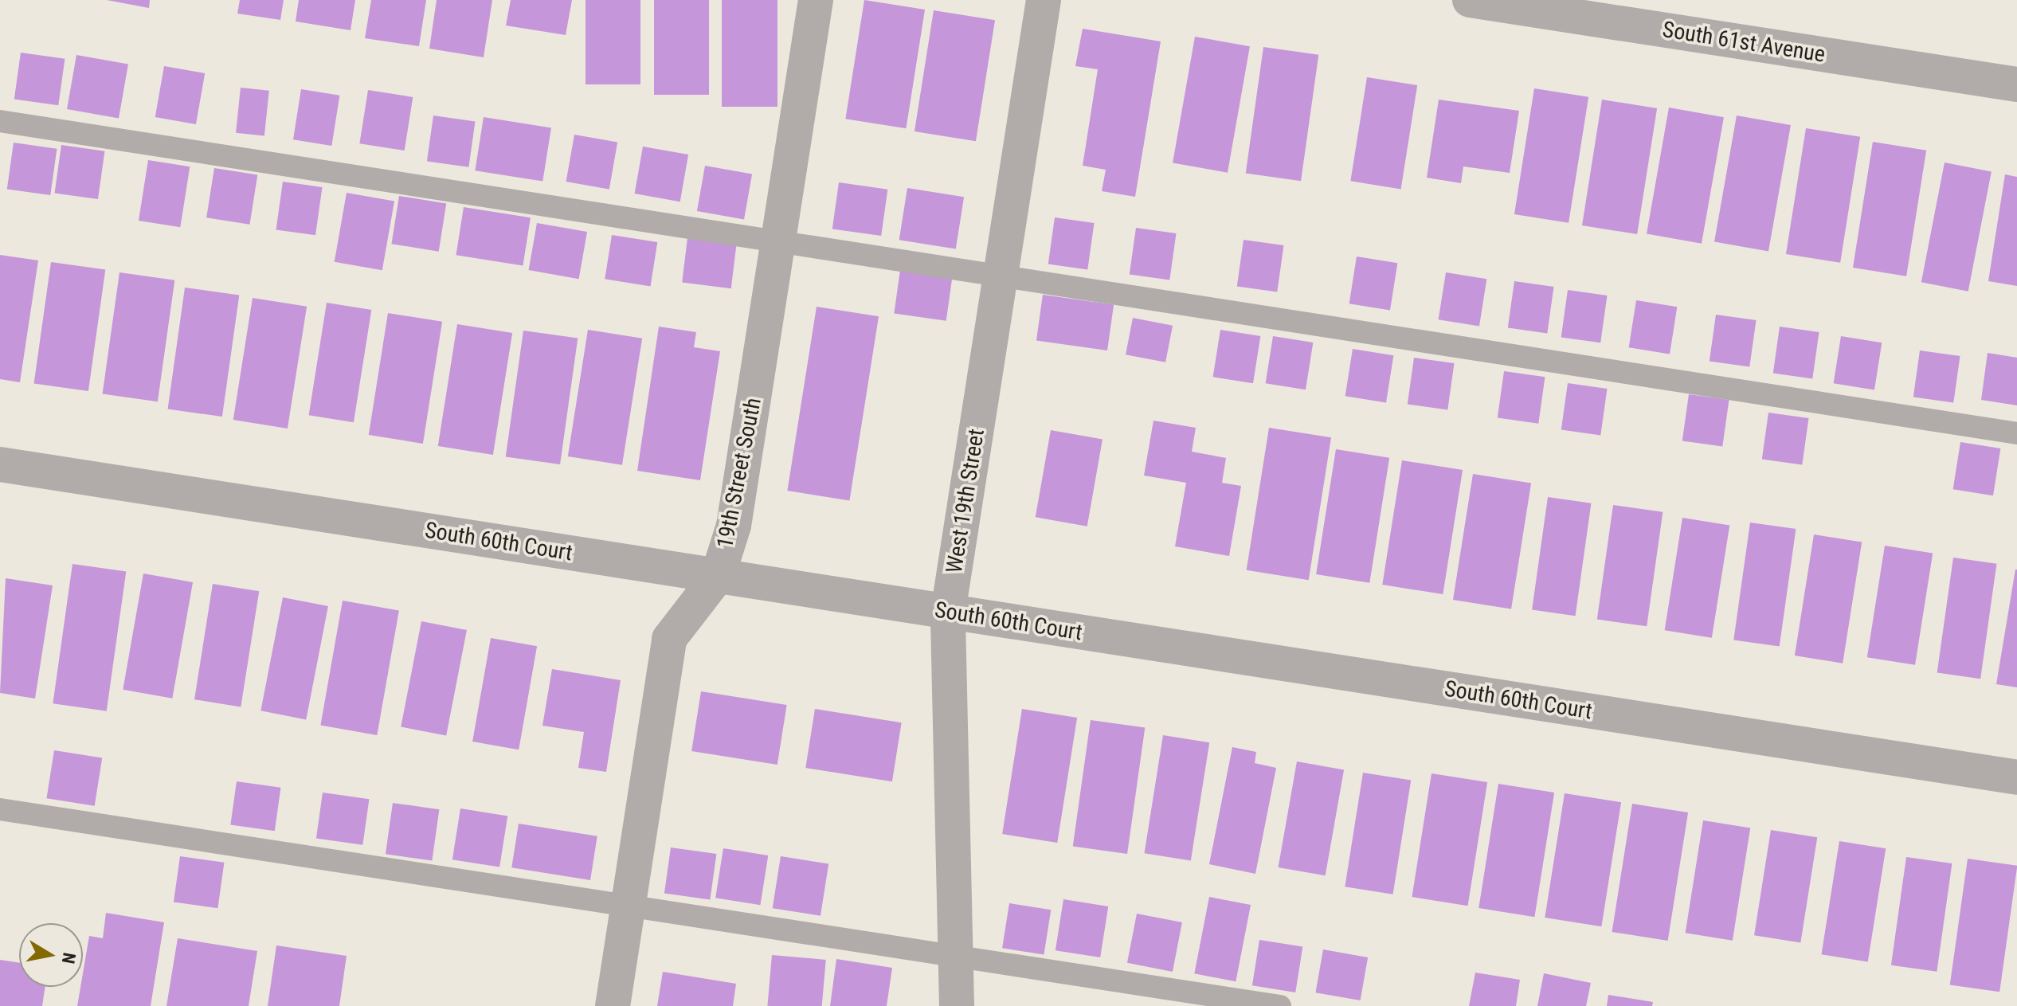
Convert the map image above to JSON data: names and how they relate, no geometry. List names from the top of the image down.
{
  "streets": {
    "street": [
      "South 61st Avenue",
      "19th Street South",
      "West 19th Street",
      "South 60th Court"
    ]
  },
  "crossings": [
    ["19th Street South", "South 60th Court"],
    ["West 19th Street", "South 60th Court"]
  ],
  "north": "right"
}
